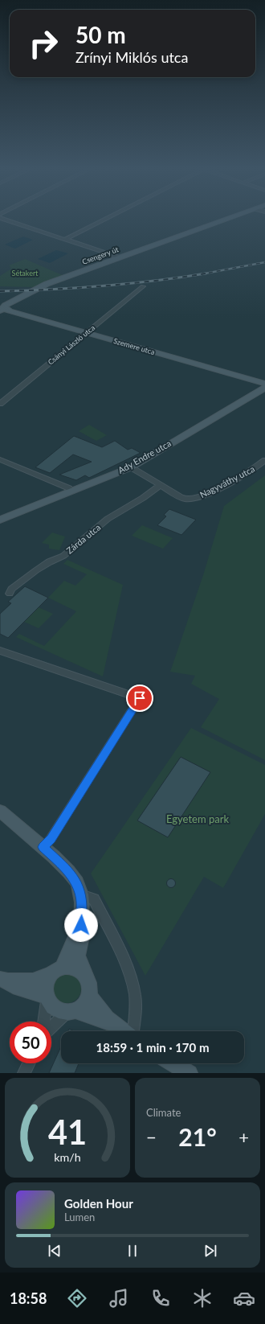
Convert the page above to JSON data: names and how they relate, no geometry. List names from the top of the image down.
{
  "streets": {
    "main road": ["Csengery út", "Szemere utca", "Ady Endre utca"],
    "street": ["Csányi László utca", "Nagyváthy utca", "Zárda utca"]
  },
  "crossings": [
    ["Csengery út", "Szemere utca"],
    ["Csányi László utca", "Szemere utca"],
    ["Nagyváthy utca", "Zárda utca"]
  ],
  "parks": ["Sétakert", "Egyetem park"],
  "page": {
    "turn": ["50 m", "Zrínyi Miklós utca"],
    "limit": "50",
    "trip": "18:59 · 1 min · 170 m",
    "tile": "Climate",
    "heat": ["−", "21°", "+"],
    "song": ["Golden Hour", "Lumen"],
    "tabs": "18:58",
    "gauge": ["41", "km/h"]
  }
}
